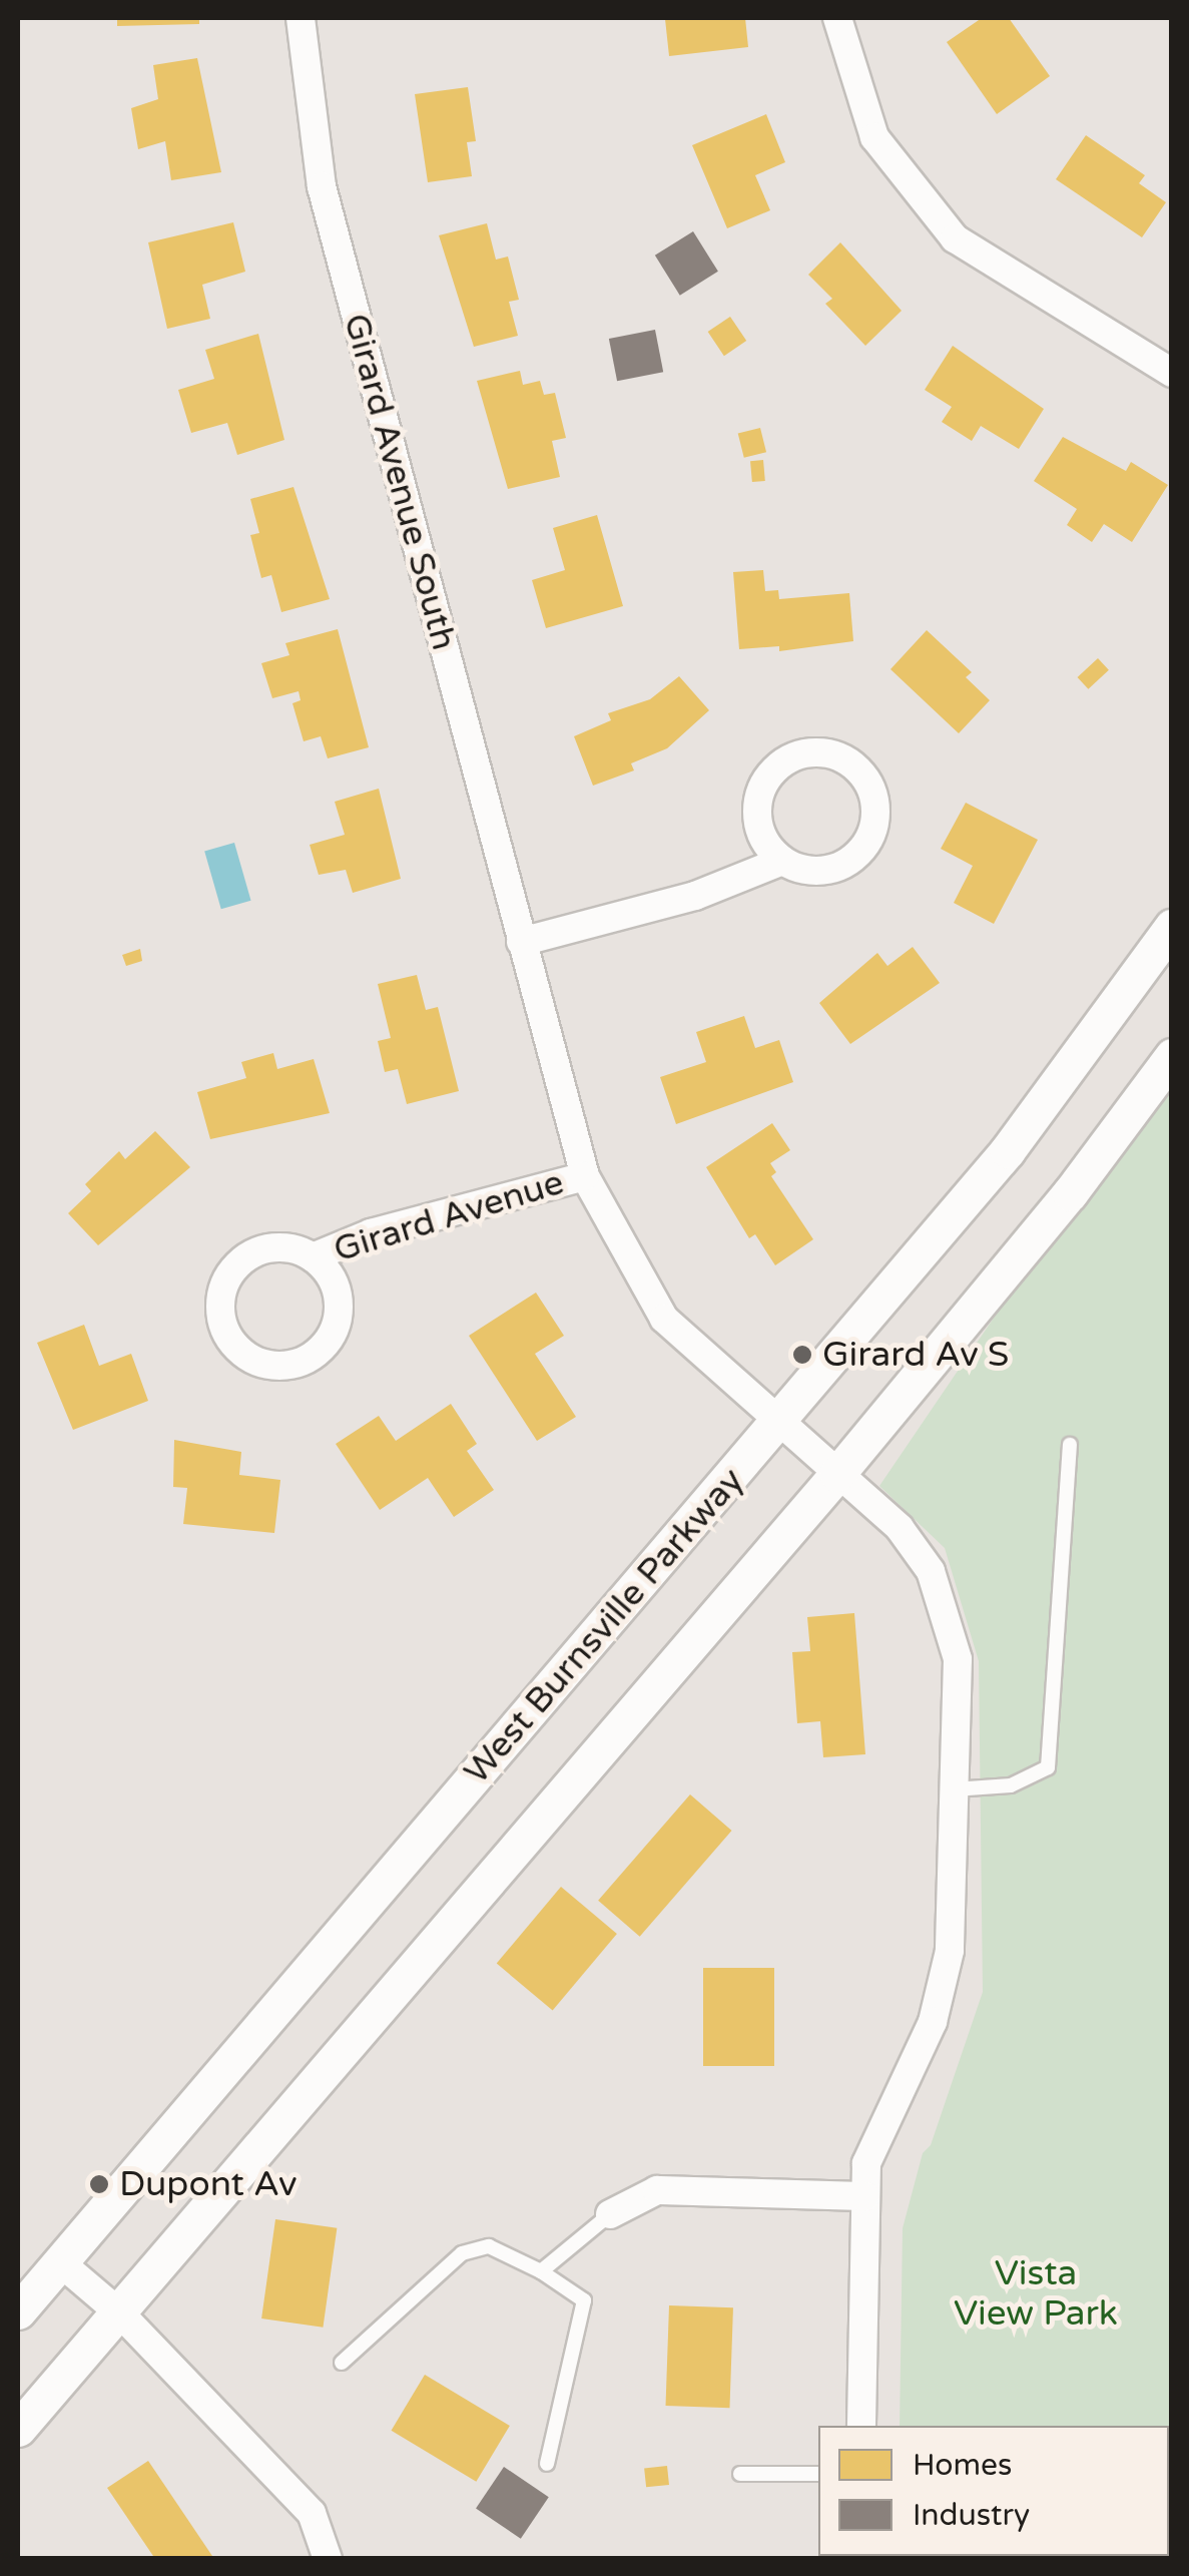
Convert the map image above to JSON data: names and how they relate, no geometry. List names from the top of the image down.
{
  "streets": {
    "street": ["Girard Avenue South", "Girard Avenue", "West Burnsville Parkway"]
  },
  "crossings": [
    ["Girard Avenue South", "Girard Avenue"],
    ["Girard Avenue South", "West Burnsville Parkway"]
  ],
  "parks": ["Vista View Park"],
  "places": ["Girard Av S", "Dupont Av"],
  "legend": ["Homes", "Industry"]
}
